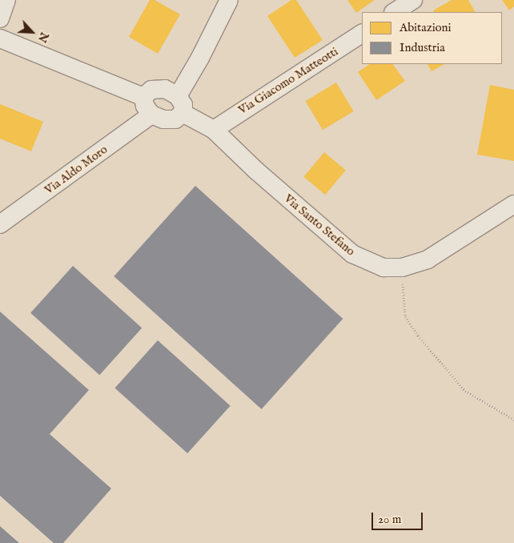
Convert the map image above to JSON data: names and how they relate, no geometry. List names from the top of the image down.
{
  "streets": {
    "street": ["Via Giacomo Matteotti", "Via Aldo Moro", "Via Santo Stefano"]
  },
  "crossings": [
    ["Via Giacomo Matteotti", "Via Santo Stefano"],
    ["Via Aldo Moro", "Via Santo Stefano"]
  ],
  "legend": ["Abitazioni", "Industria"],
  "scale_bar": "20 m",
  "north": "bottom right"
}
